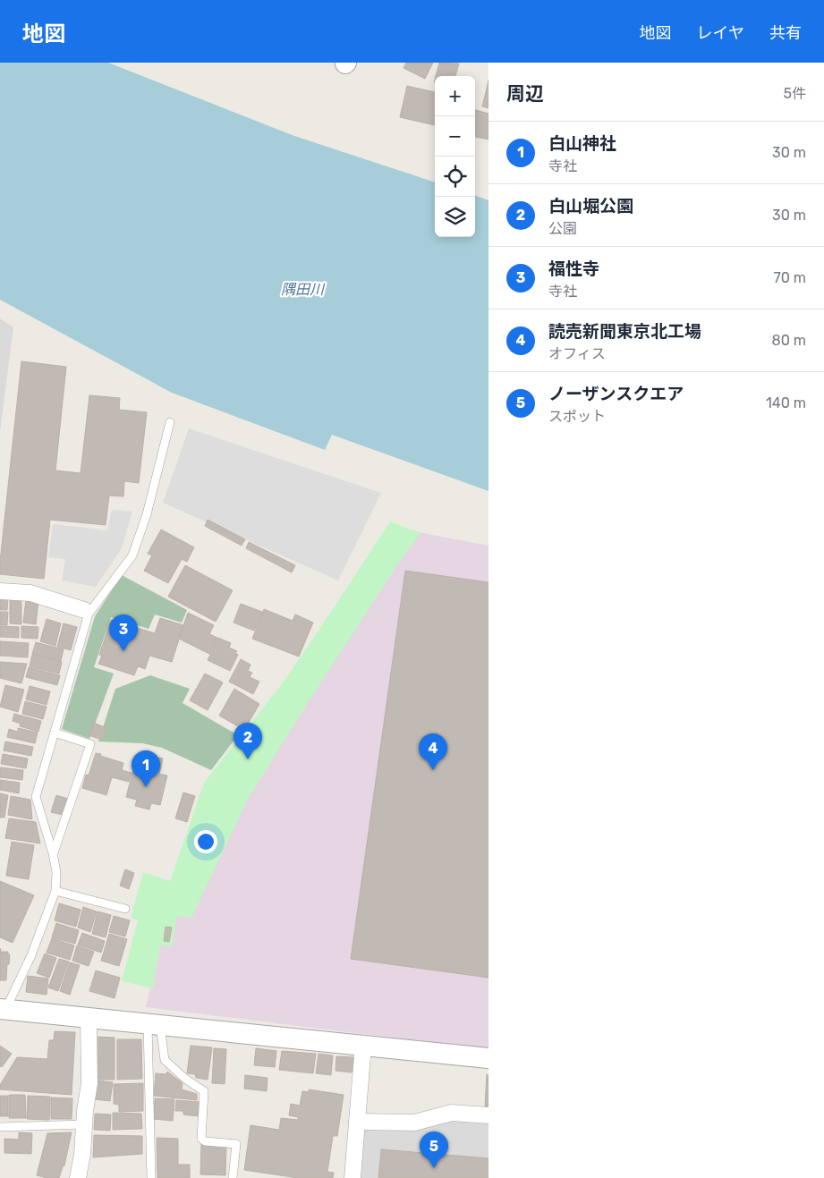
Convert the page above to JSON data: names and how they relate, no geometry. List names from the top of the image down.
{
  "water": ["隅田川"],
  "page": {
    "header": "地図",
    "nav": ["地図", "レイヤ", "共有"],
    "heading": ["周辺", "5件"],
    "map_buttons": ["+", "−"],
    "list": [
      {
        "mark": "1",
        "name": "白山神社",
        "note": "寺社",
        "value": "30 m"
      },
      {
        "mark": "2",
        "name": "白山堀公園",
        "note": "公園",
        "value": "30 m"
      },
      {
        "mark": "3",
        "name": "福性寺",
        "note": "寺社",
        "value": "70 m"
      },
      {
        "mark": "4",
        "name": "読売新聞東京北工場",
        "note": "オフィス",
        "value": "80 m"
      },
      {
        "mark": "5",
        "name": "ノーザンスクエア",
        "note": "スポット",
        "value": "140 m"
      }
    ],
    "pins": [
      "3",
      "2",
      "4",
      "1",
      "5"
    ]
  }
}
